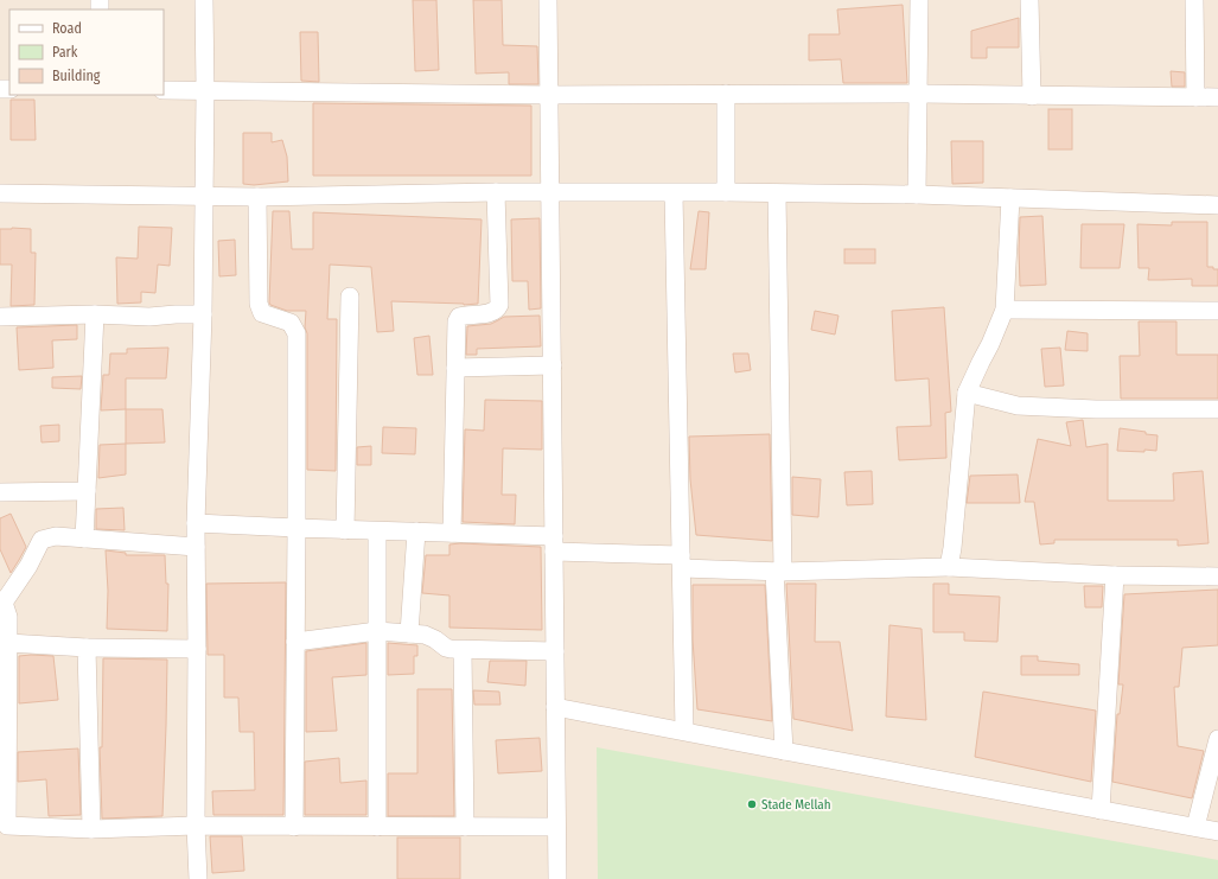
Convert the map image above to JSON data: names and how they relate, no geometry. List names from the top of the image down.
{
  "places": ["Stade Mellah"],
  "legend": ["Road", "Park", "Building"]
}
